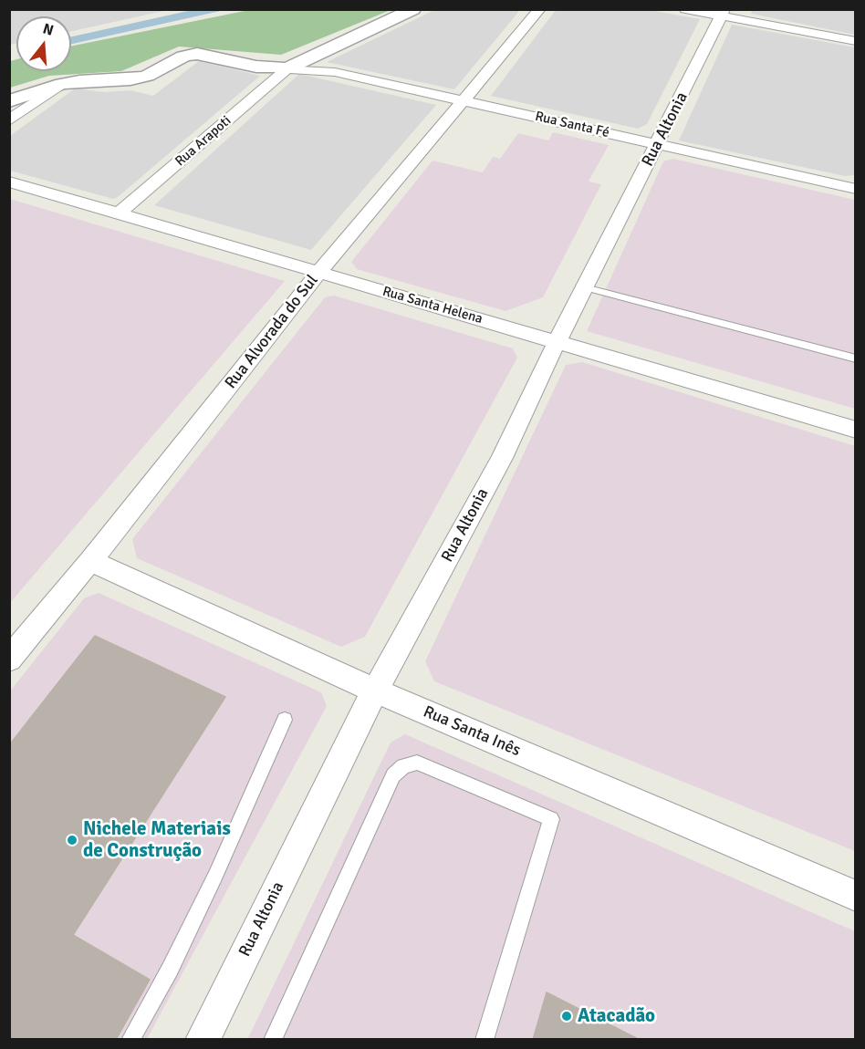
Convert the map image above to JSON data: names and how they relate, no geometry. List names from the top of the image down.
{
  "streets": {
    "street": [
      "Rua Santa Fé",
      "Rua Altonia",
      "Rua Arapoti",
      "Rua Santa Helena",
      "Rua Alvorada do Sul",
      "Rua Santa Inês"
    ]
  },
  "crossings": [
    ["Rua Santa Fé", "Rua Altonia"],
    ["Rua Santa Fé", "Rua Arapoti"],
    ["Rua Santa Fé", "Rua Alvorada do Sul"],
    ["Rua Altonia", "Rua Santa Helena"],
    ["Rua Altonia", "Rua Santa Inês"],
    ["Rua Arapoti", "Rua Santa Helena"],
    ["Rua Santa Helena", "Rua Alvorada do Sul"],
    ["Rua Alvorada do Sul", "Rua Santa Inês"]
  ],
  "places": ["Nichele Materiais de Construção", "Atacadão"],
  "north": "top"
}
